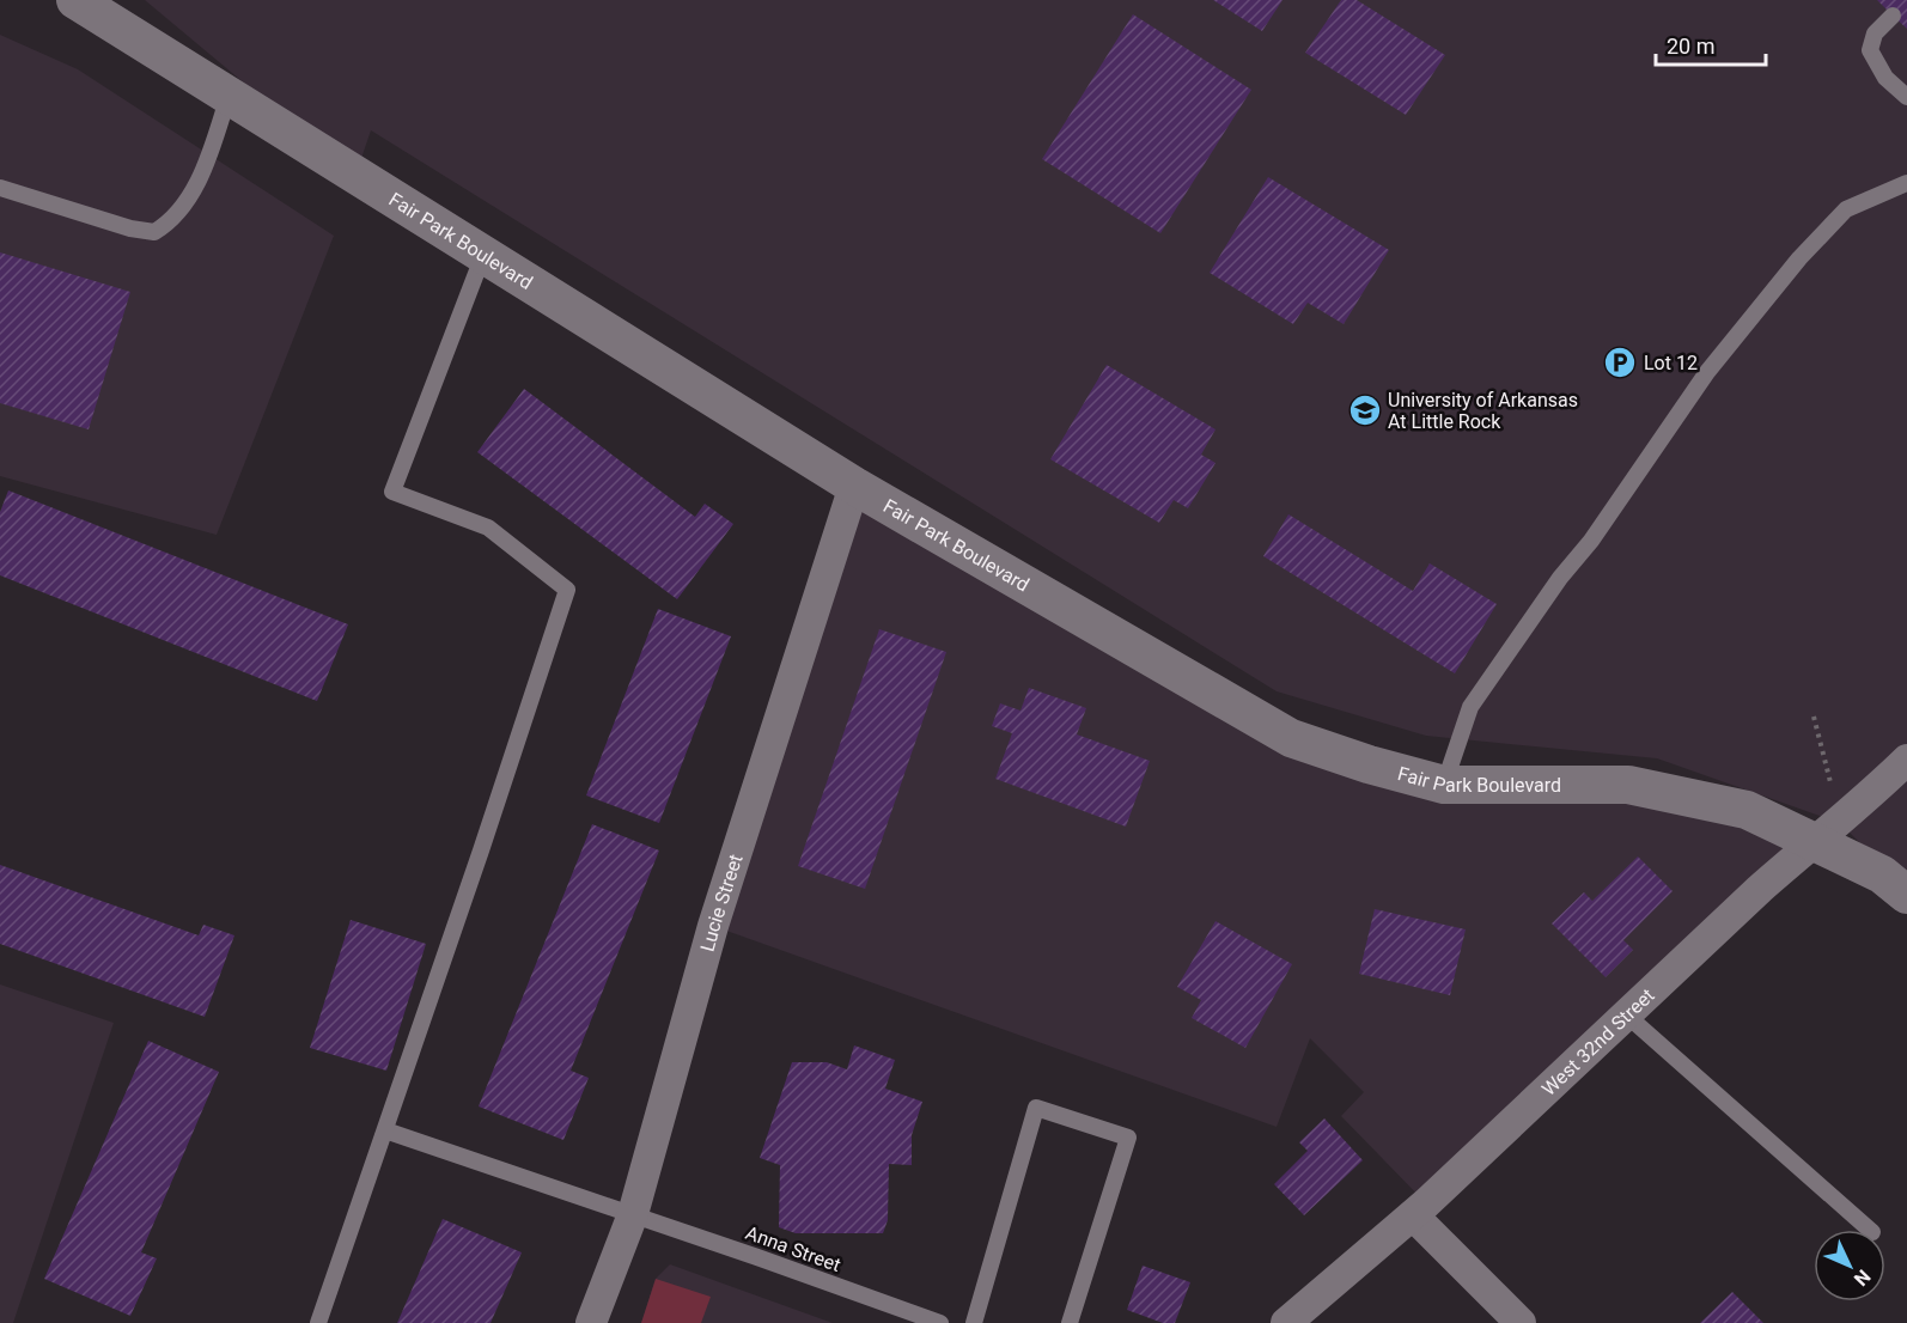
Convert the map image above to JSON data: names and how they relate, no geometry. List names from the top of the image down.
{
  "streets": {
    "street": ["Fair Park Boulevard", "Lucie Street", "West 32nd Street"],
    "lane": ["Anna Street"]
  },
  "crossings": [
    ["Fair Park Boulevard", "Lucie Street"],
    ["Fair Park Boulevard", "West 32nd Street"],
    ["Lucie Street", "Anna Street"]
  ],
  "places": {
    "parking": ["Lot 12"],
    "school or university": ["University of Arkansas At Little Rock"]
  },
  "scale_bar": "20 m",
  "north": "bottom right"
}
